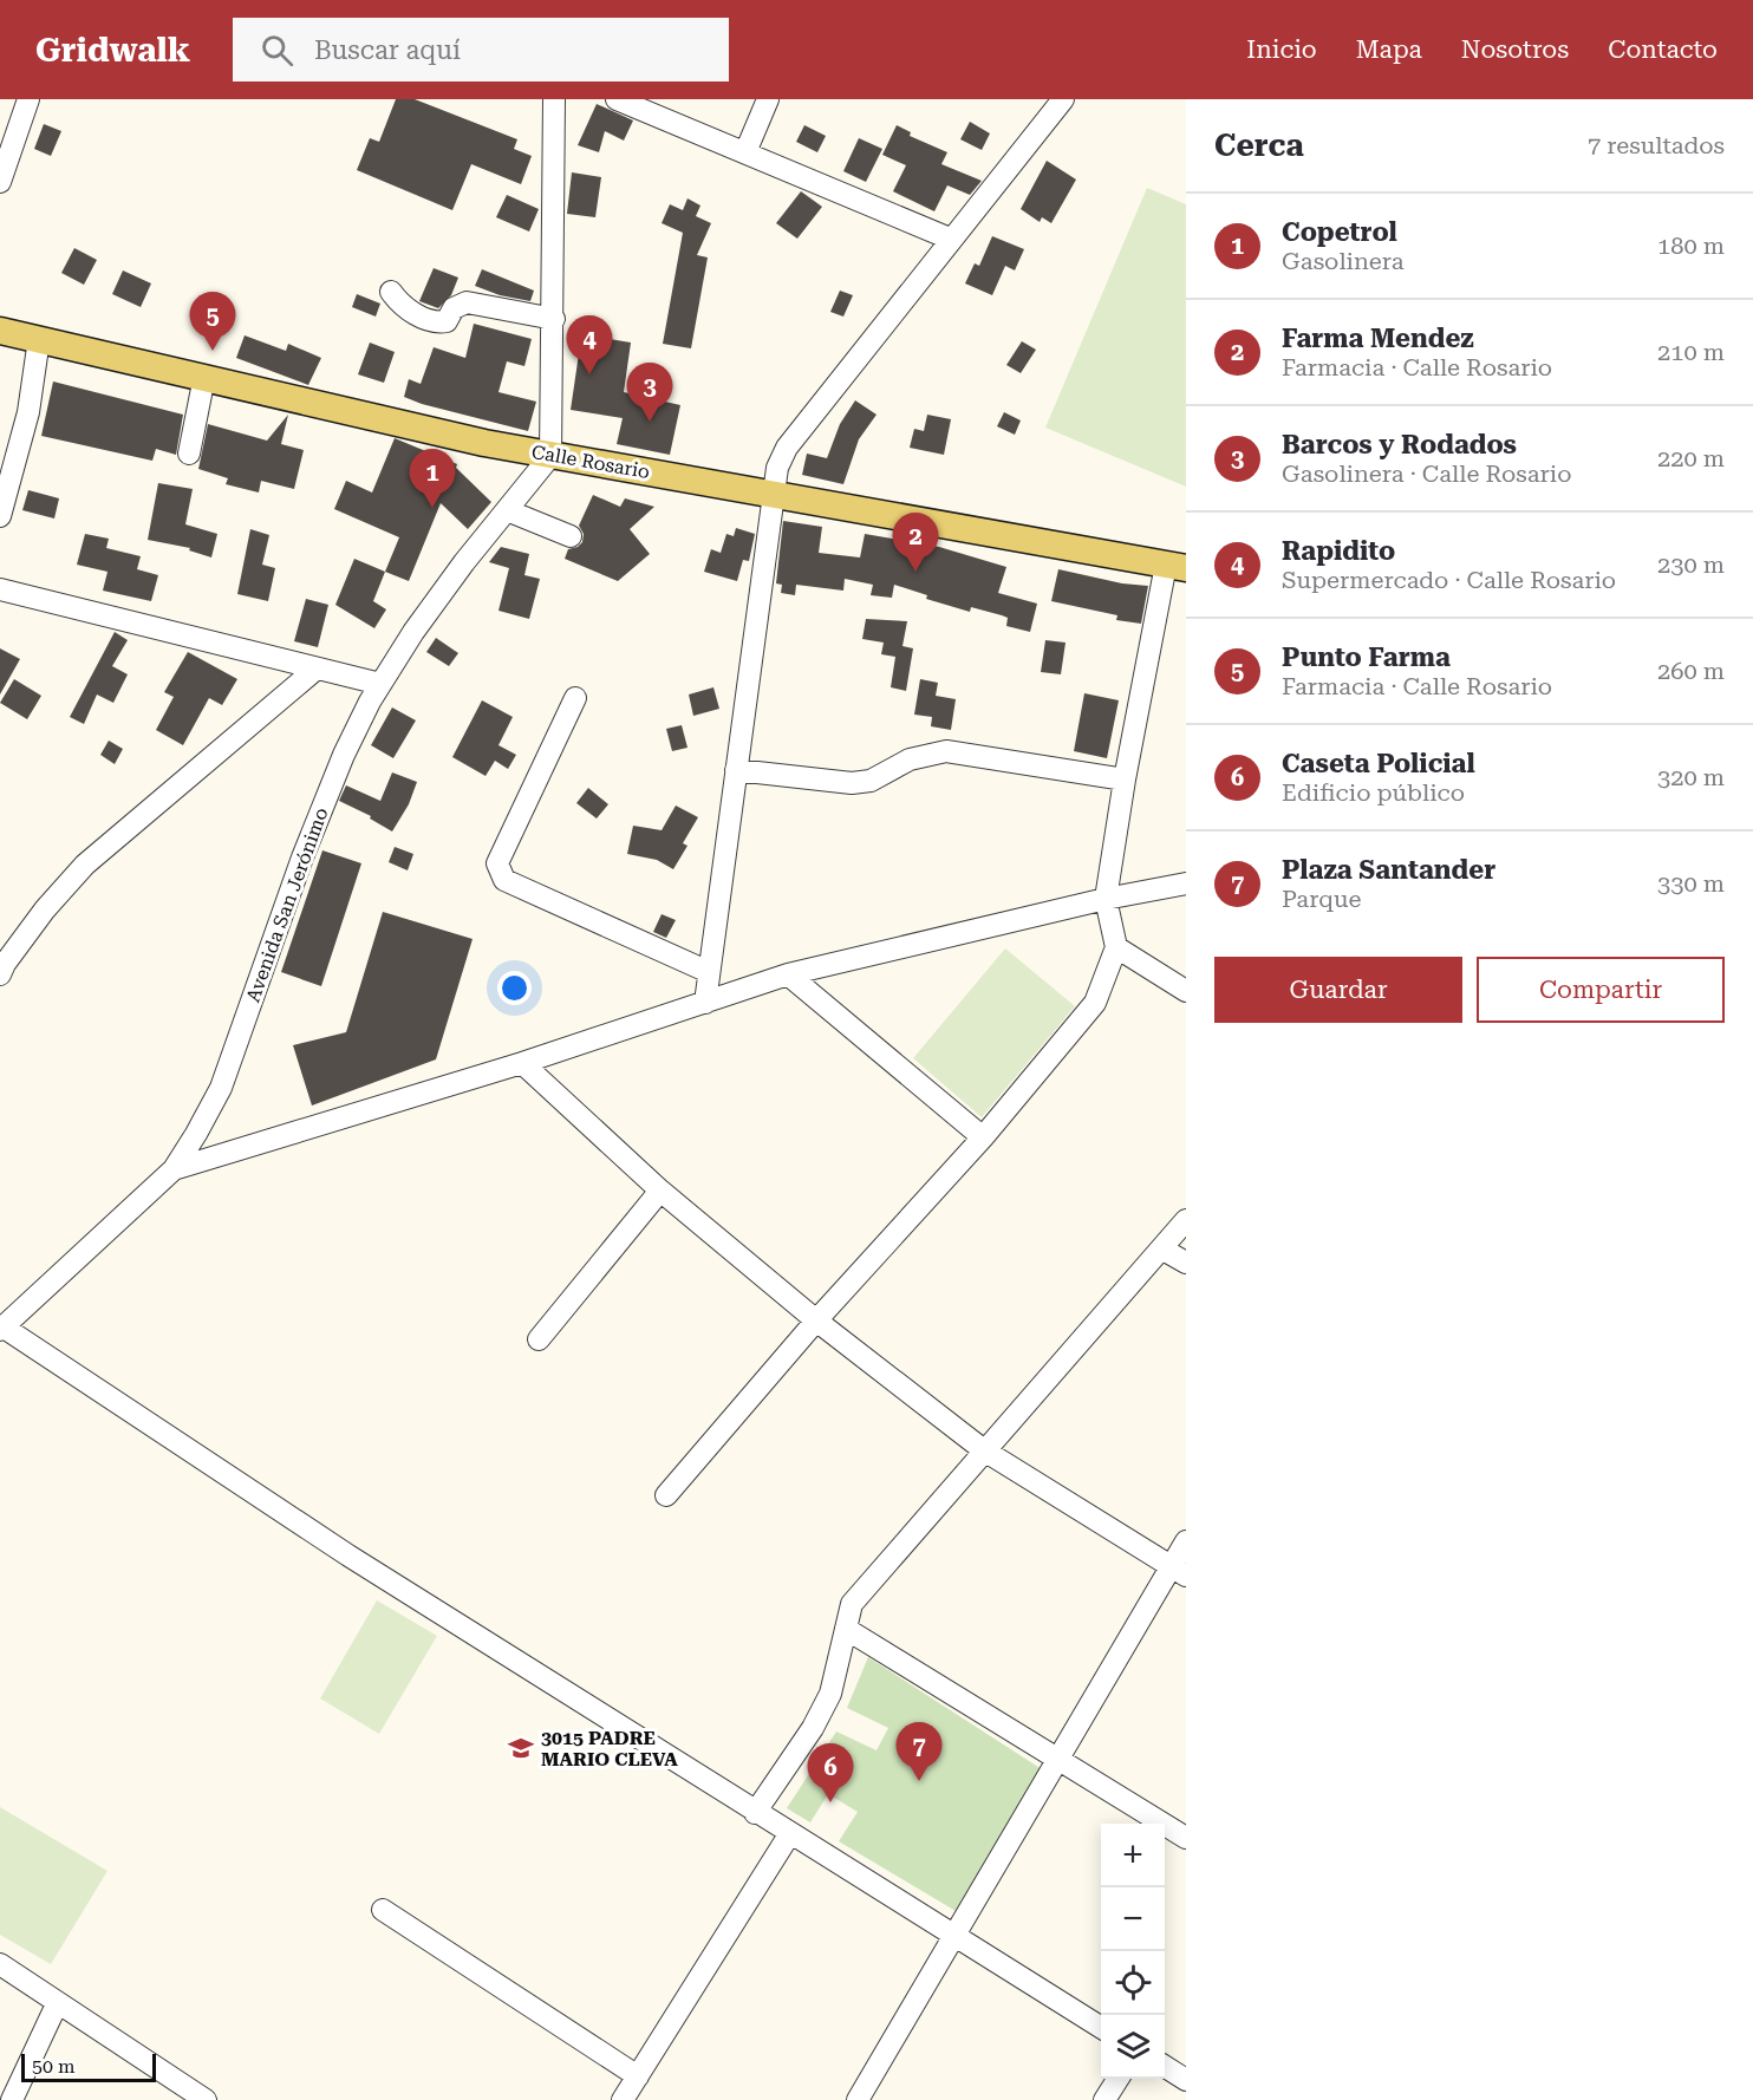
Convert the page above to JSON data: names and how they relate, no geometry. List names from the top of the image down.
{
  "streets": {
    "main road": ["Calle Rosario"],
    "street": ["Avenida San Jerónimo"]
  },
  "crossings": [
    ["Calle Rosario", "Avenida San Jerónimo"]
  ],
  "places": {
    "school or university": ["3015 PADRE MARIO CLEVA"]
  },
  "scale_bar": "50 m",
  "page": {
    "header": "Gridwalk",
    "search": "Buscar aquí",
    "nav": [
      "Inicio",
      "Mapa",
      "Nosotros",
      "Contacto"
    ],
    "heading": ["Cerca", "7 resultados"],
    "list": [
      {
        "mark": "1",
        "name": "Copetrol",
        "note": "Gasolinera",
        "value": "180 m"
      },
      {
        "mark": "2",
        "name": "Farma Mendez",
        "note": "Farmacia · Calle Rosario",
        "value": "210 m"
      },
      {
        "mark": "3",
        "name": "Barcos y Rodados",
        "note": "Gasolinera · Calle Rosario",
        "value": "220 m"
      },
      {
        "mark": "4",
        "name": "Rapidito",
        "note": "Supermercado · Calle Rosario",
        "value": "230 m"
      },
      {
        "mark": "5",
        "name": "Punto Farma",
        "note": "Farmacia · Calle Rosario",
        "value": "260 m"
      },
      {
        "mark": "6",
        "name": "Caseta Policial",
        "note": "Edificio público",
        "value": "320 m"
      },
      {
        "mark": "7",
        "name": "Plaza Santander",
        "note": "Parque",
        "value": "330 m"
      }
    ],
    "pins": [
      "5",
      "4",
      "3",
      "1",
      "2",
      "7",
      "6"
    ],
    "buttons": ["Guardar", "Compartir"],
    "map_buttons": ["+", "−"],
    "scale": "50 m"
  }
}
